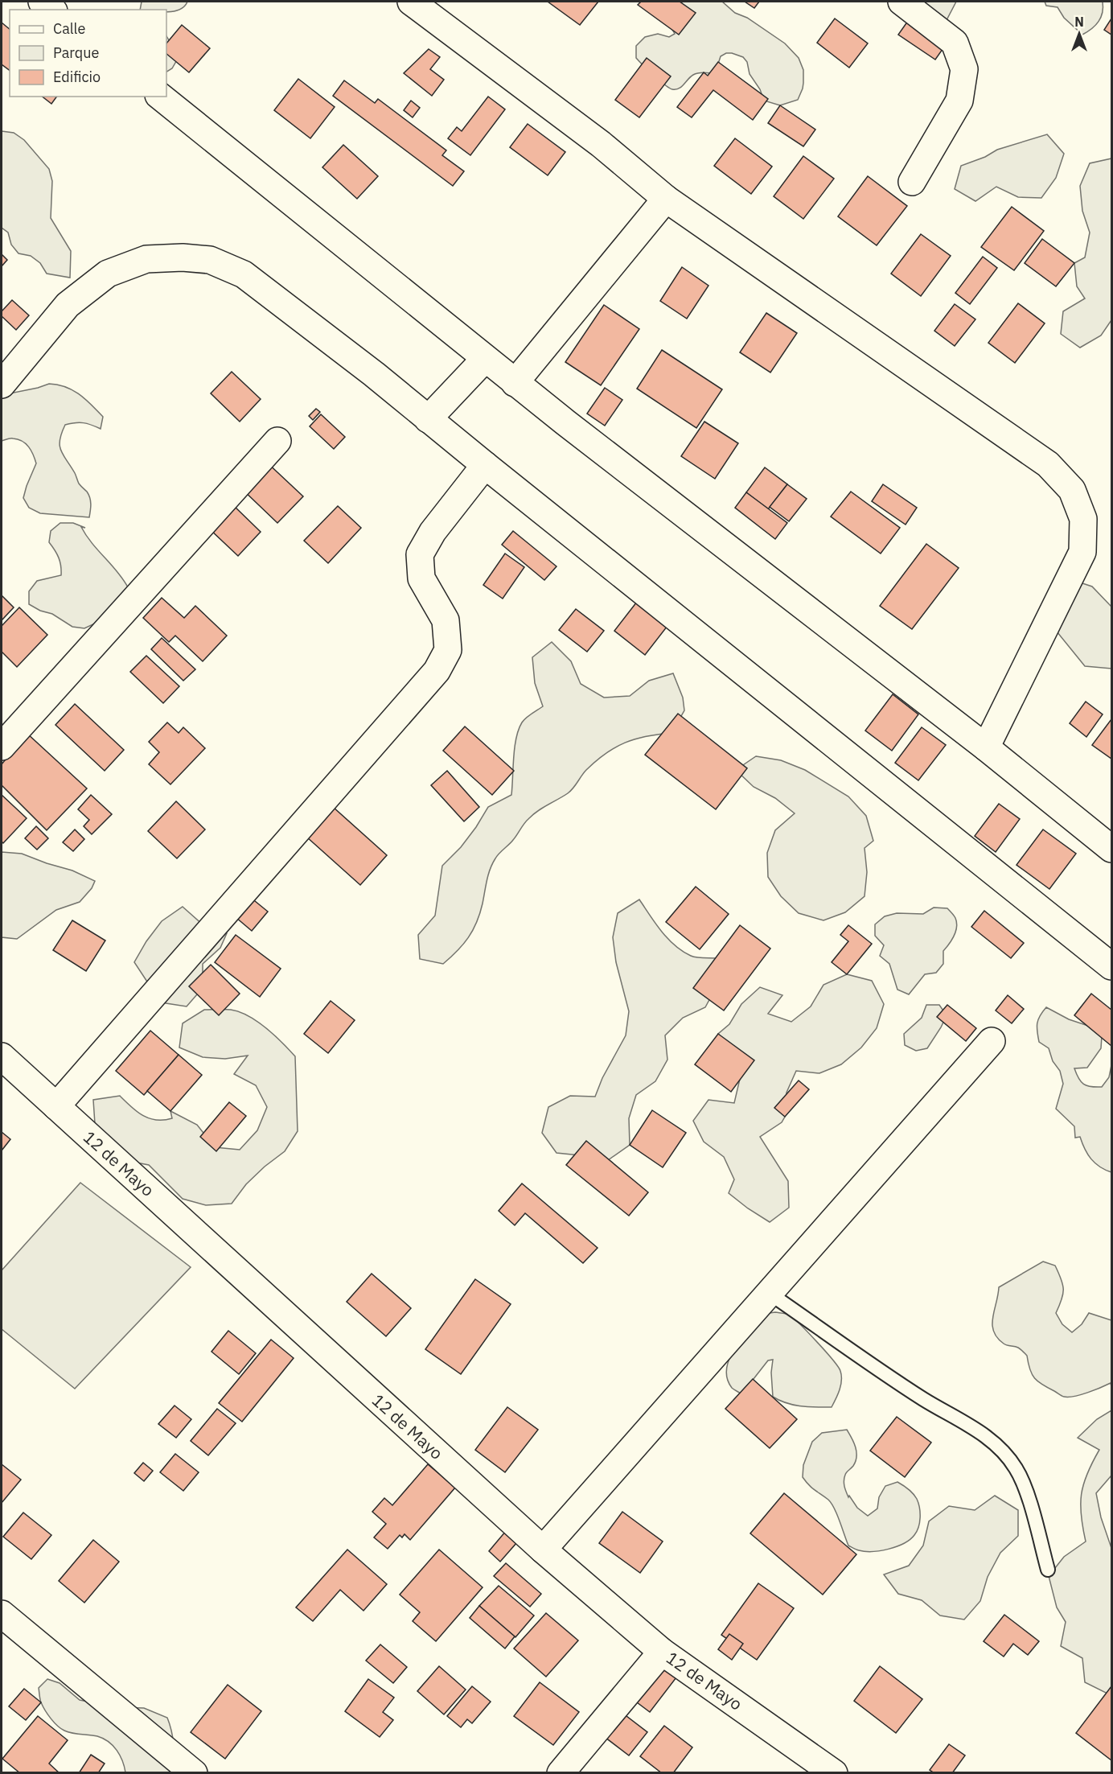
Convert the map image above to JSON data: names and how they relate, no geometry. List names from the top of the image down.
{
  "streets": {
    "street": ["12 de Mayo"]
  },
  "legend": ["Calle", "Parque", "Edificio"],
  "north": "top"
}
